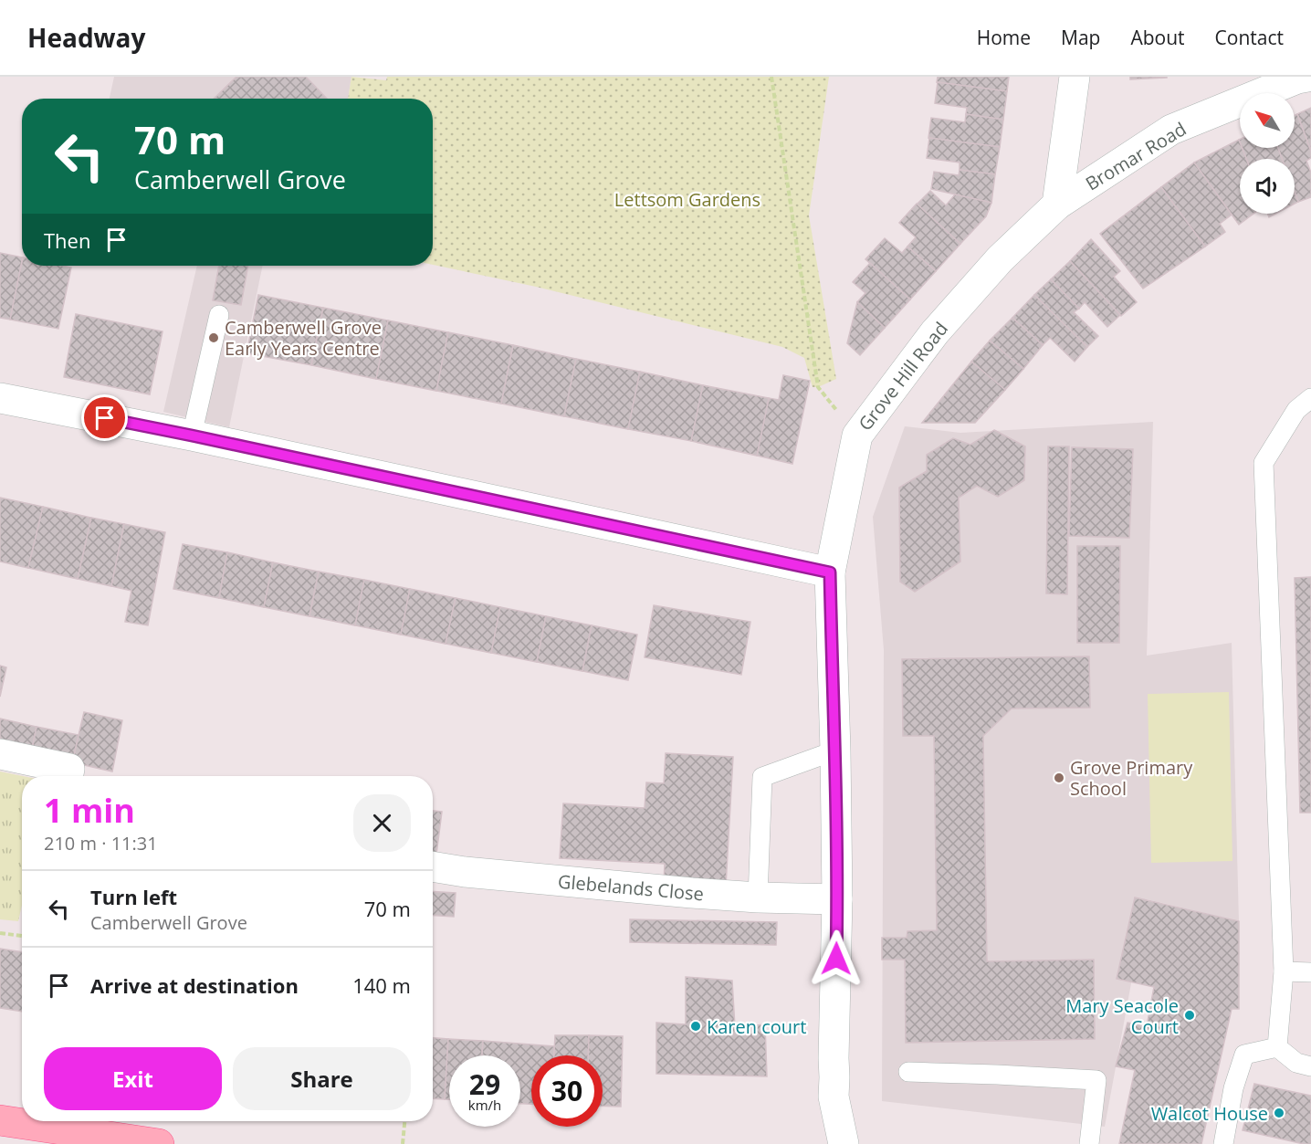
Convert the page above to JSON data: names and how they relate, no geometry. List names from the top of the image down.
{
  "streets": {
    "street": ["Bromar Road", "Grove Hill Road", "Glebelands Close"]
  },
  "crossings": [
    ["Bromar Road", "Grove Hill Road"],
    ["Grove Hill Road", "Glebelands Close"]
  ],
  "parks": ["Lettsom Gardens"],
  "places": [
    "Camberwell Grove Early Years Centre",
    "Grove Primary School",
    "Mary Seacole Court",
    "Karen court",
    "Walcot House"
  ],
  "north": "top left",
  "page": {
    "header": "Headway",
    "nav": [
      "Home",
      "Map",
      "About",
      "Contact"
    ],
    "turn": ["70 m", "Camberwell Grove"],
    "then": "Then",
    "heading": ["1 min", "210 m · 11:31"],
    "list": [
      {
        "name": "Turn left",
        "note": "Camberwell Grove",
        "value": "70 m"
      },
      {
        "name": "Arrive at destination",
        "value": "140 m"
      }
    ],
    "buttons": ["Exit", "Share"],
    "speed": "29 km/h",
    "limit": "30"
  }
}
